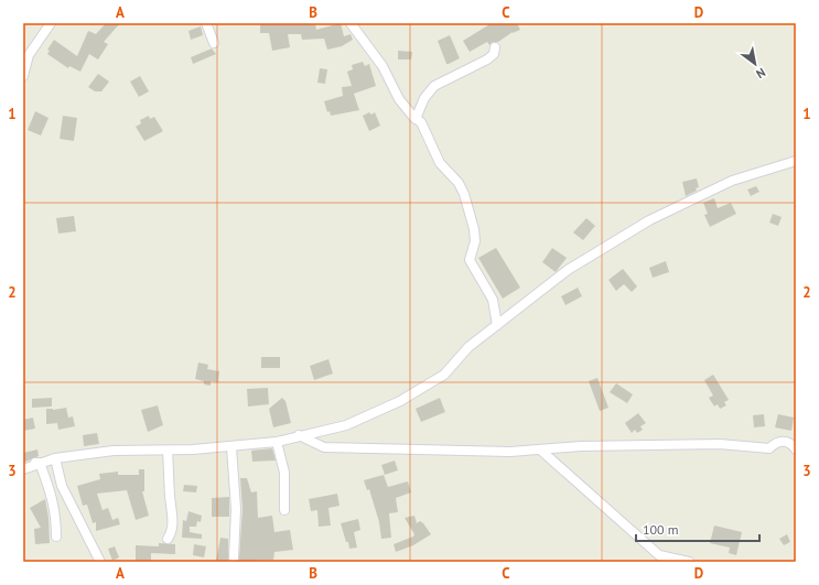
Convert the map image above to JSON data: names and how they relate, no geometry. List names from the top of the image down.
{
  "scale_bar": "100 m",
  "north": "bottom right",
  "grid": {
    "columns": [
      "A",
      "B",
      "C",
      "D"
    ],
    "rows": ["1", "2", "3"]
  }
}
